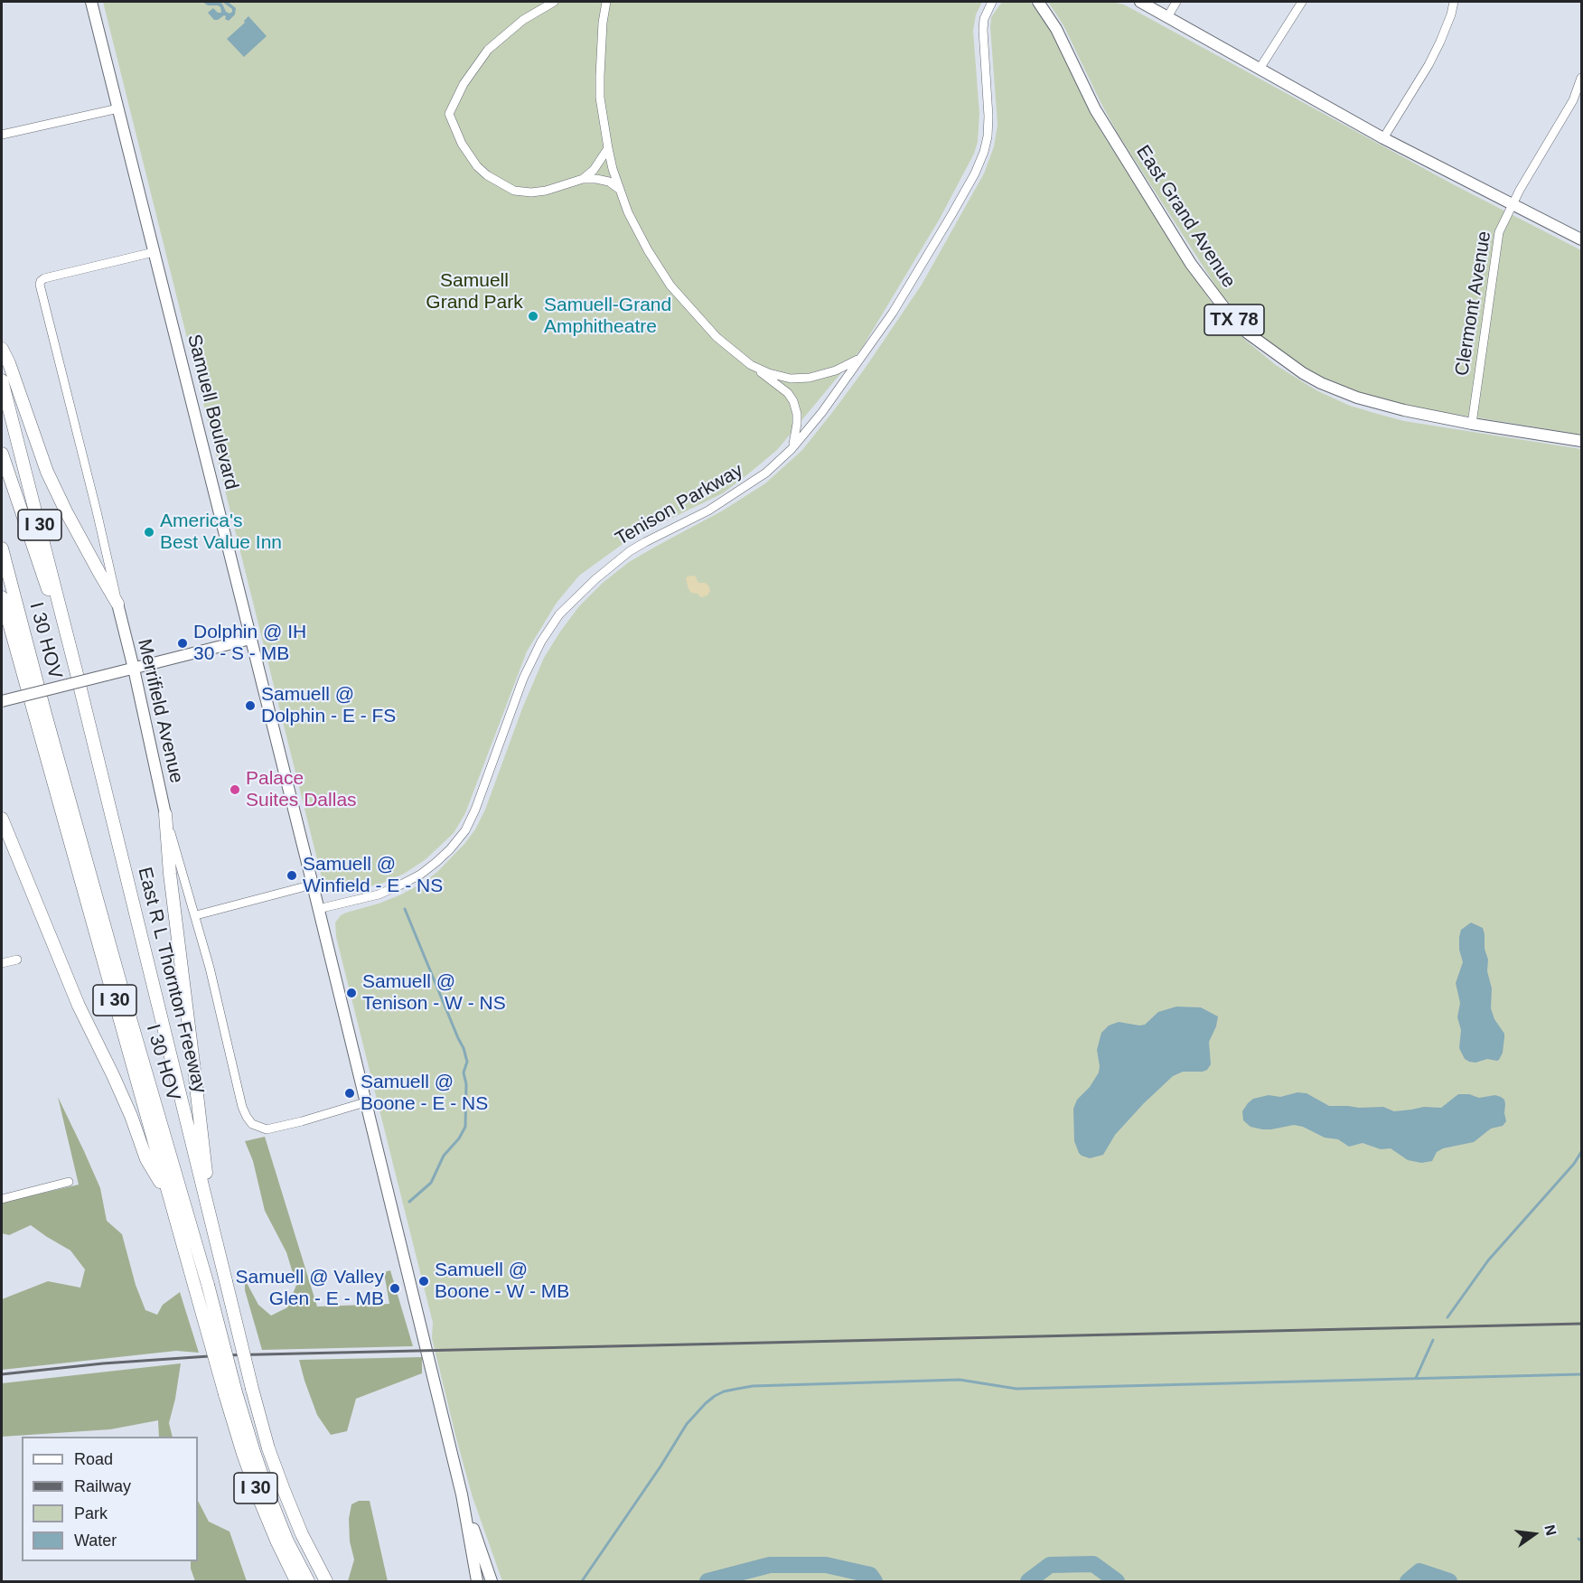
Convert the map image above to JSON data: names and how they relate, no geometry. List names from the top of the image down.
{
  "streets": {
    "highway": ["I 30", "I 30 HOV", "East R L Thornton Freeway"],
    "main road": [
      "East Grand Avenue",
      "TX 78",
      "Samuell Boulevard",
      "Merrifield Avenue"
    ],
    "street": ["Clermont Avenue", "Tenison Parkway"]
  },
  "crossings": [
    ["East Grand Avenue", "Clermont Avenue"],
    ["Samuell Boulevard", "Tenison Parkway"],
    ["Samuell Boulevard", "Merrifield Avenue"],
    ["I 30", "I 30 HOV"]
  ],
  "parks": ["Samuell Grand Park"],
  "places": [
    "Samuell-Grand Amphitheatre",
    "America's Best Value Inn",
    "Dolphin @ IH 30 - S - MB",
    "Samuell @ Dolphin - E - FS",
    "Palace Suites Dallas",
    "Samuell @ Winfield - E - NS",
    "Samuell @ Tenison - W - NS",
    "Samuell @ Boone - E - NS",
    "Samuell @ Boone - W - MB",
    "Samuell @ Valley Glen - E - MB"
  ],
  "legend": [
    "Road",
    "Railway",
    "Park",
    "Water"
  ],
  "north": "right"
}
